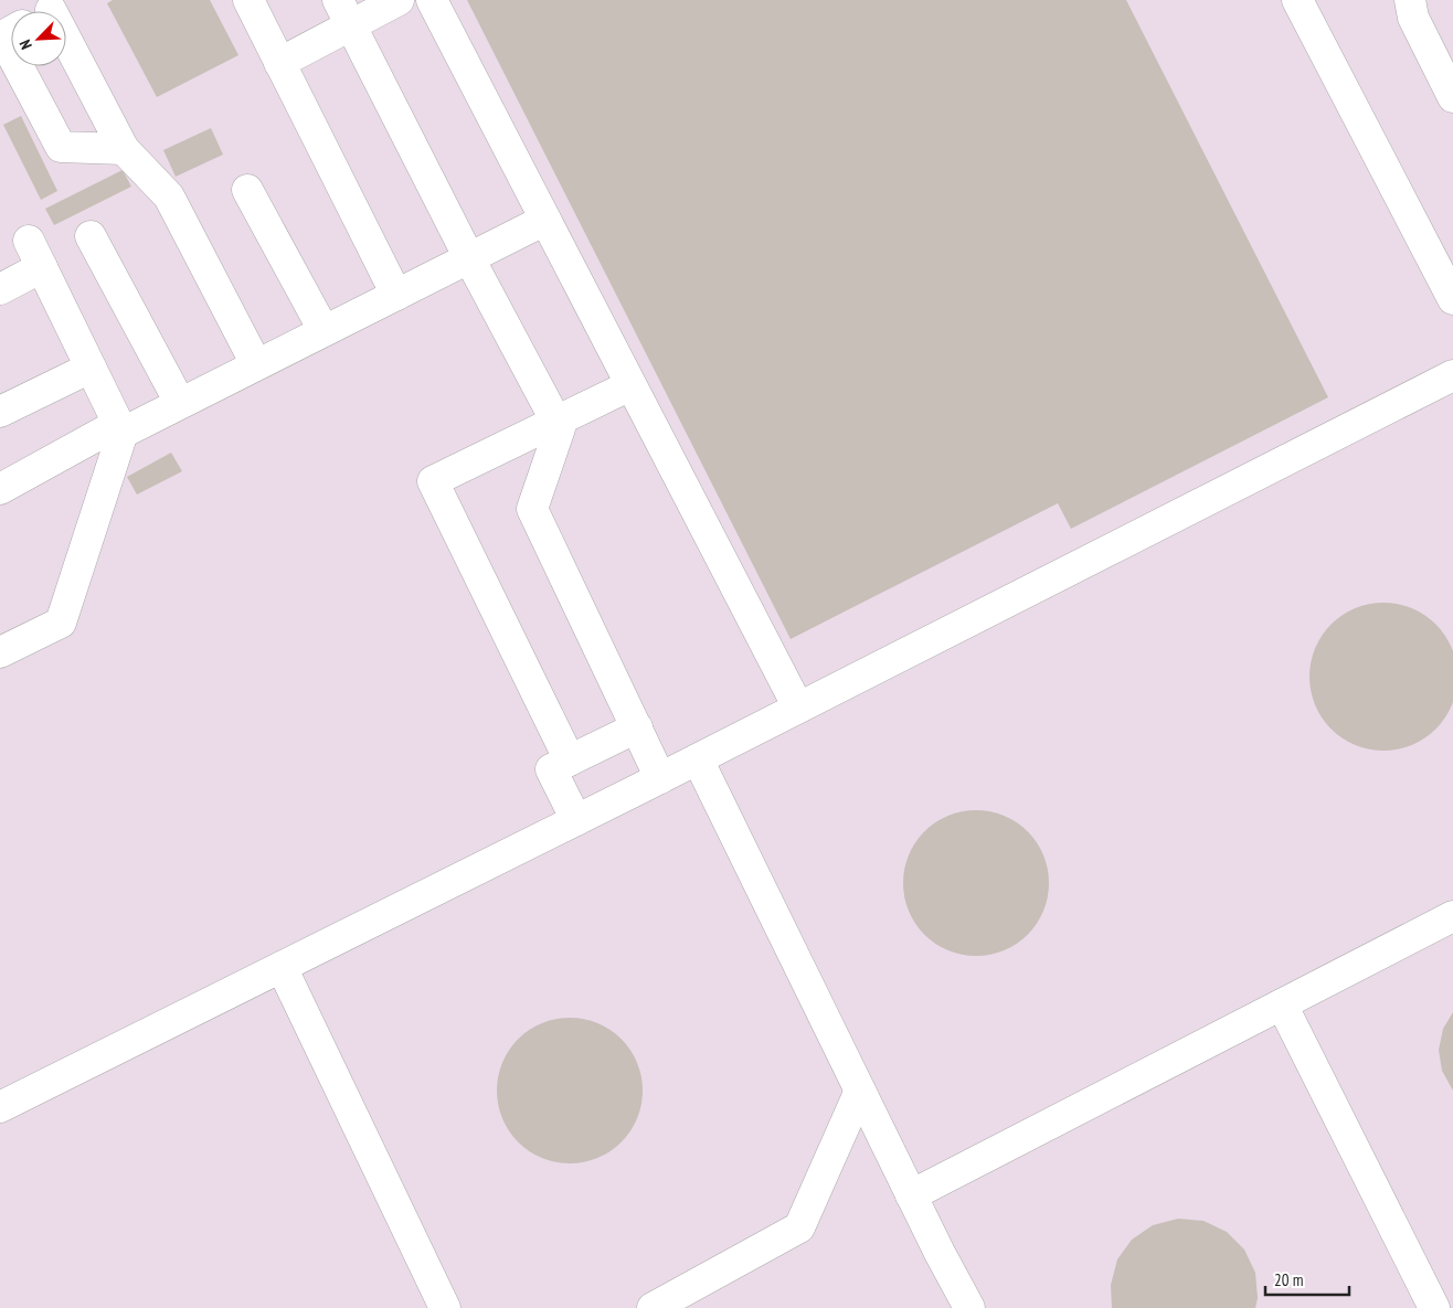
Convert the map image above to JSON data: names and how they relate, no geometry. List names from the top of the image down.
{
  "scale_bar": "20 m",
  "north": "bottom left"
}
